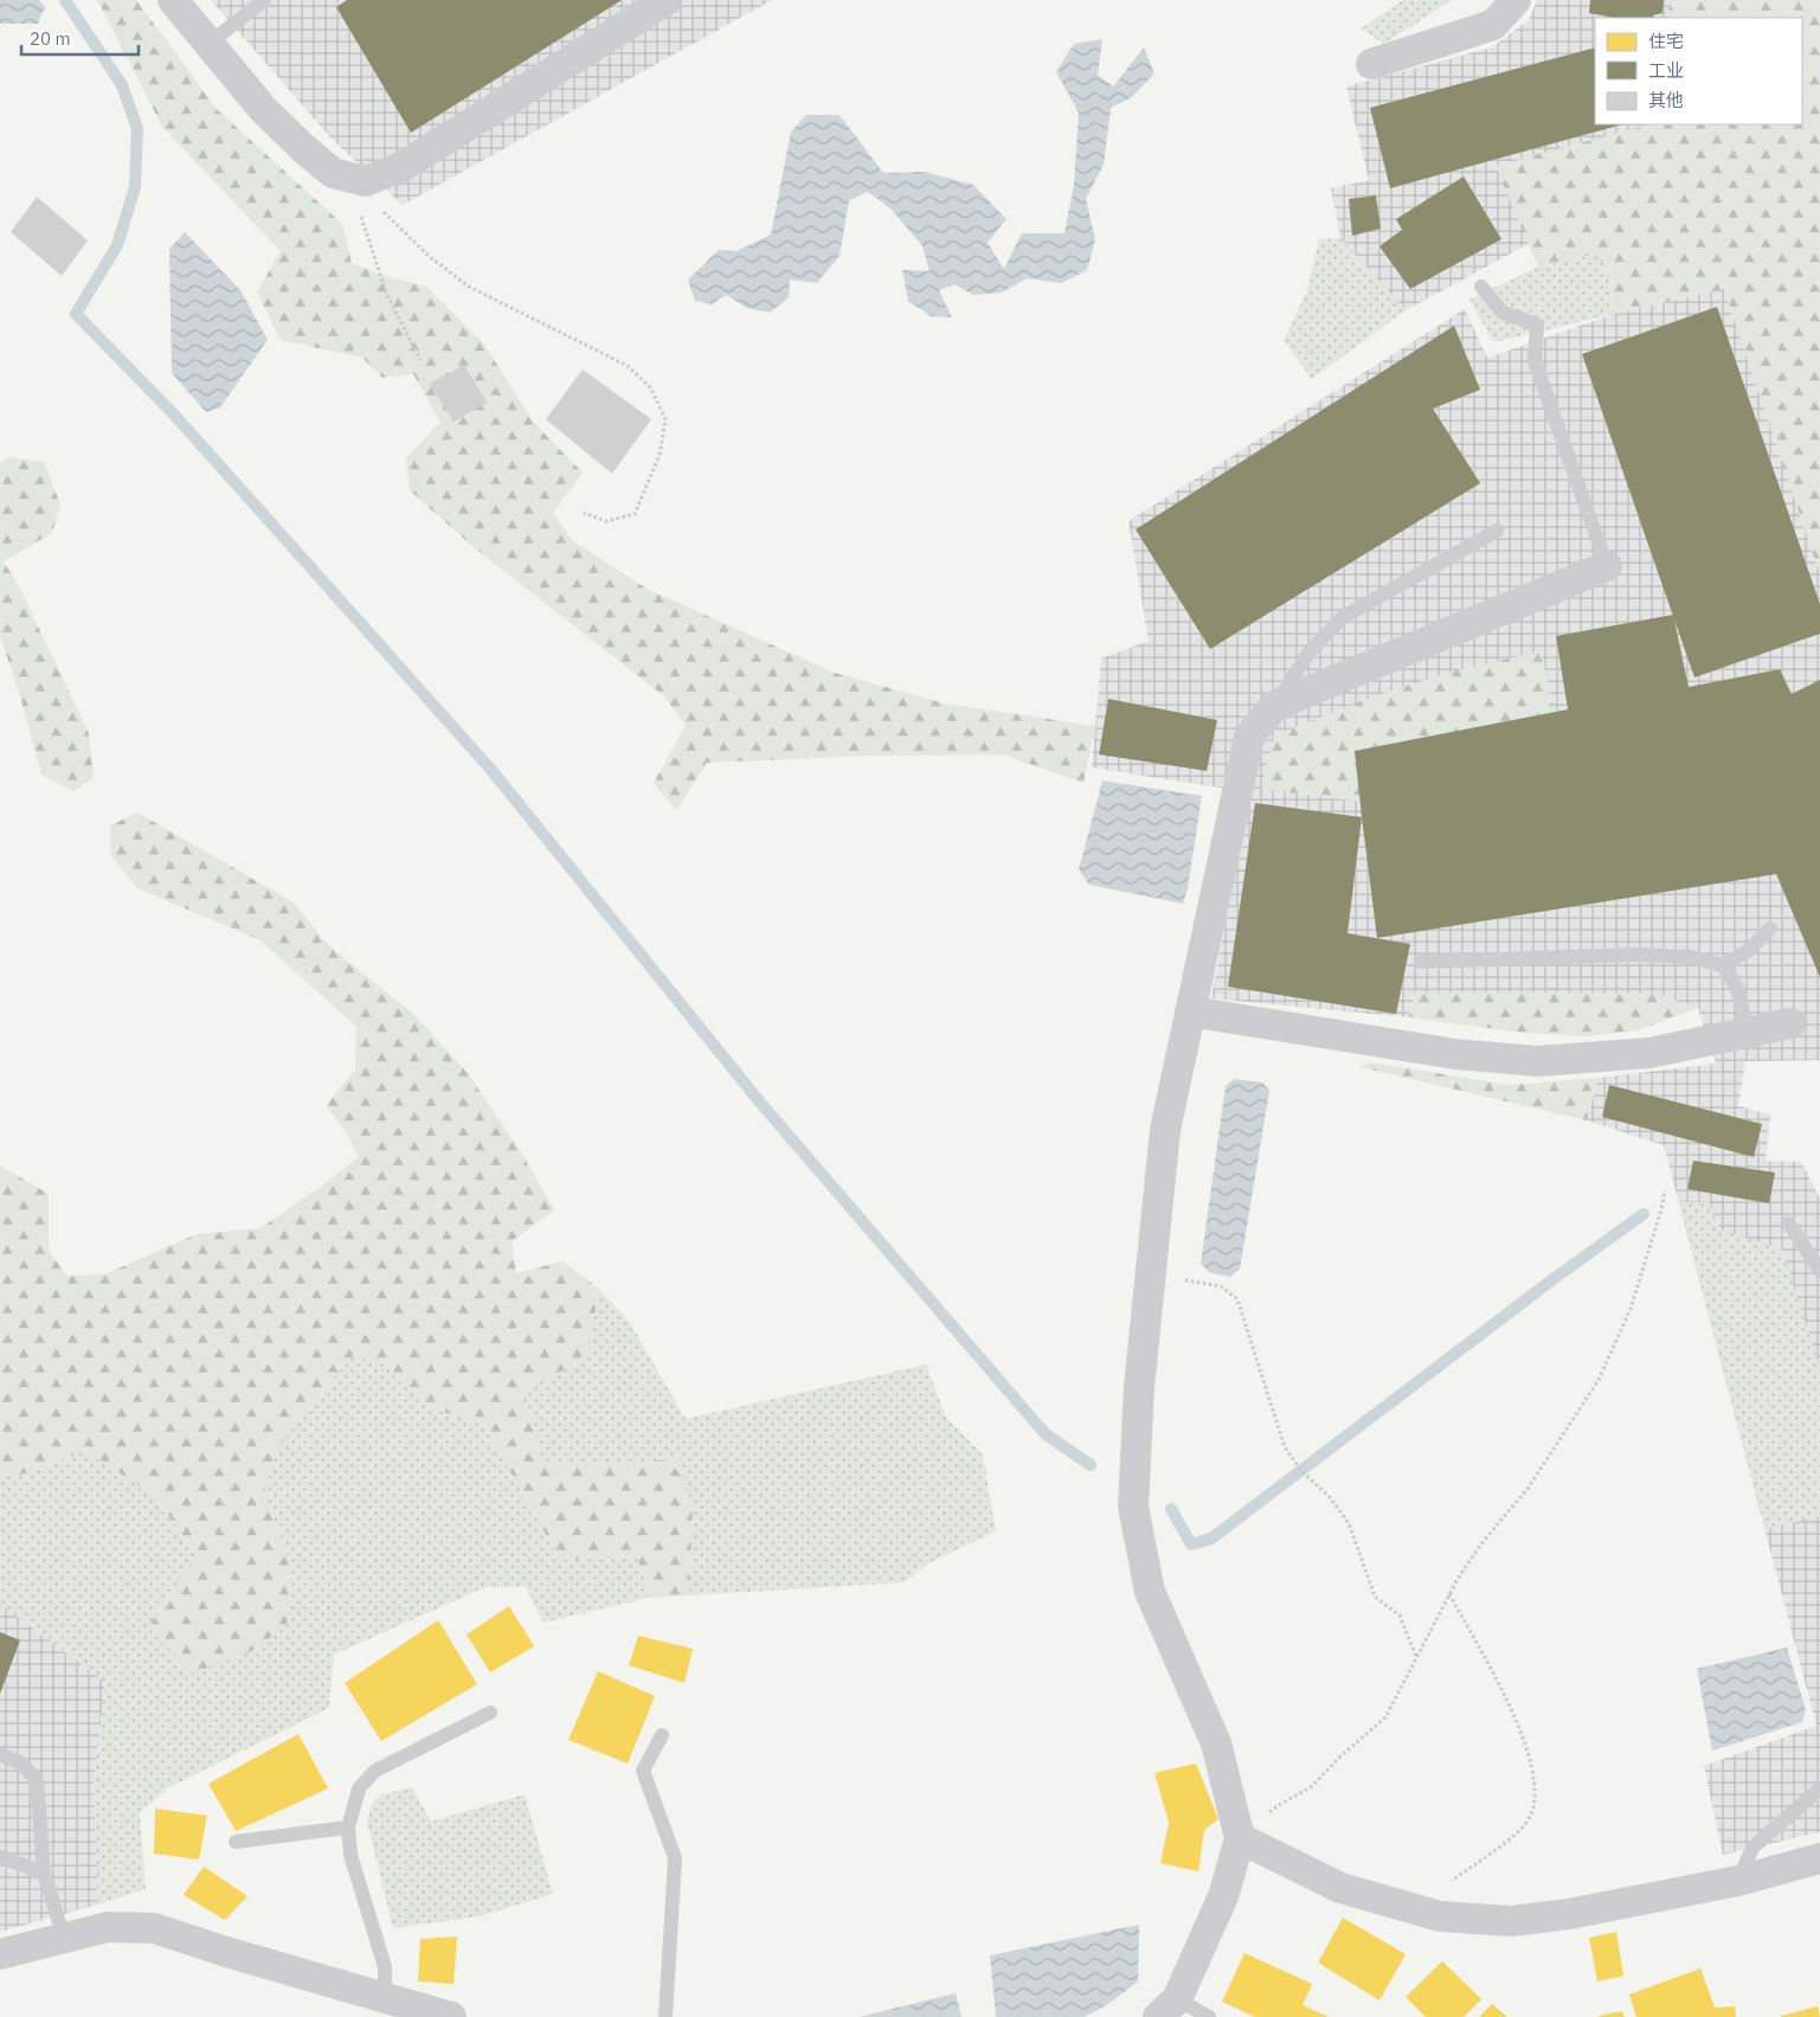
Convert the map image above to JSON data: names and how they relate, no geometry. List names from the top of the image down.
{
  "legend": ["住宅", "工业", "其他"],
  "scale_bar": "20 m"
}
